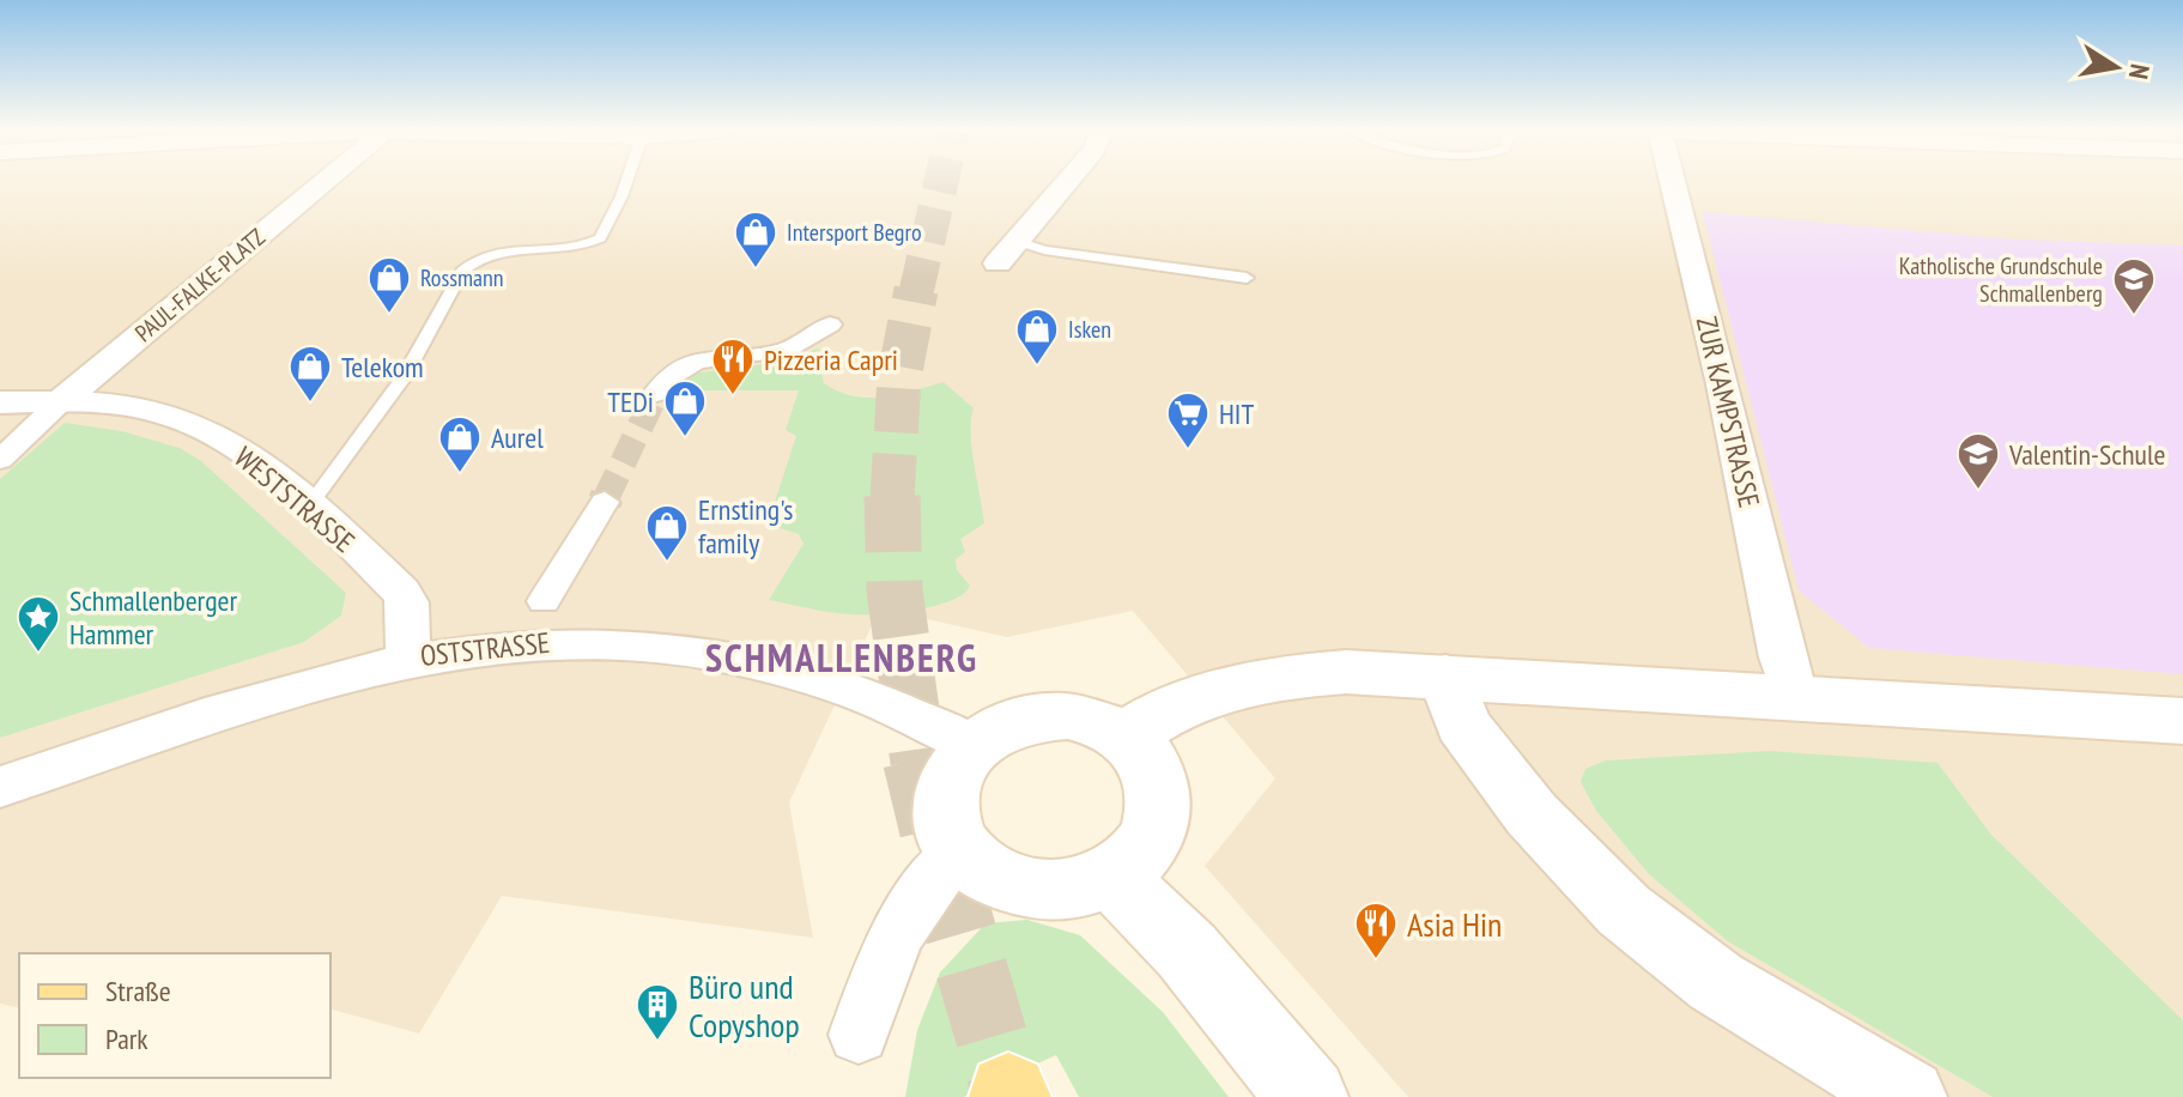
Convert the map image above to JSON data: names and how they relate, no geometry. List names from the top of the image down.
{
  "streets": {
    "street": [
      "PAUL-FALKE-PLATZ",
      "ZUR KAMPSTRASSE",
      "WESTSTRASSE",
      "OSTSTRASSE"
    ]
  },
  "crossings": [
    ["PAUL-FALKE-PLATZ", "WESTSTRASSE"],
    ["WESTSTRASSE", "OSTSTRASSE"]
  ],
  "districts": ["SCHMALLENBERG"],
  "places": {
    "shop": [
      "Intersport Begro",
      "Rossmann",
      "Isken",
      "Telekom",
      "TEDi",
      "Aurel",
      "Ernsting's family"
    ],
    "school or university": ["Katholische Grundschule Schmallenberg", "Valentin-Schule"],
    "restaurant": ["Pizzeria Capri", "Asia Hin"],
    "supermarket": ["HIT"],
    "place": ["Schmallenberger Hammer"],
    "building": ["Büro und Copyshop"]
  },
  "legend": ["Straße", "Park"],
  "north": "right"
}
